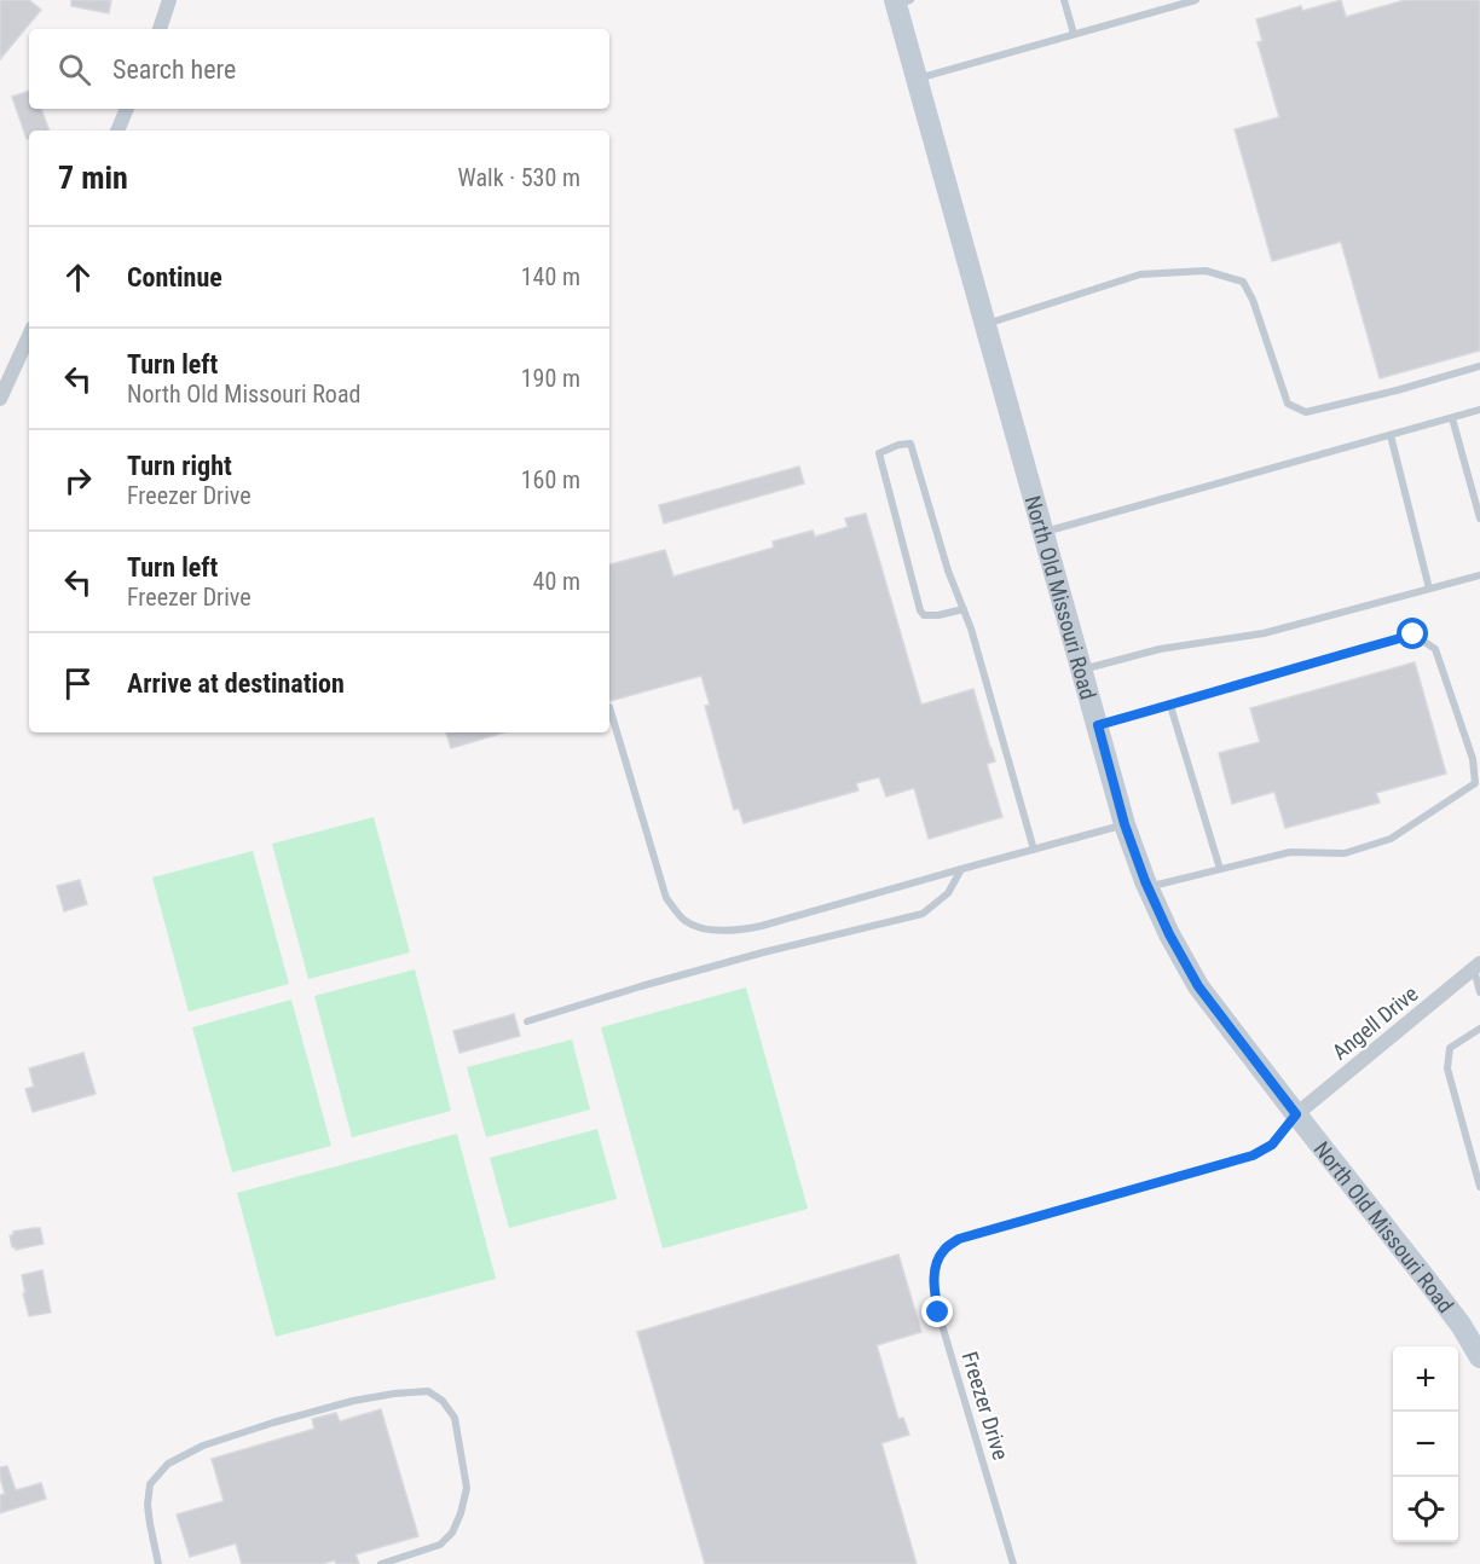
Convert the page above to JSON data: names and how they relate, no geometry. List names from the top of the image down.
{
  "streets": {
    "main road": ["North Old Missouri Road"],
    "street": ["Angell Drive"],
    "lane": ["Freezer Drive"]
  },
  "crossings": [
    ["North Old Missouri Road", "Angell Drive"],
    ["North Old Missouri Road", "Freezer Drive"],
    ["Angell Drive", "Freezer Drive"]
  ],
  "page": {
    "search": "Search here",
    "heading": ["7 min", "Walk · 530 m"],
    "list": [
      ["Continue", "140 m"],
      ["Turn left", "North Old Missouri Road", "190 m"],
      ["Turn right", "Freezer Drive", "160 m"],
      ["Turn left", "Freezer Drive", "40 m"],
      "Arrive at destination"
    ],
    "map_buttons": ["+", "−"]
  }
}
